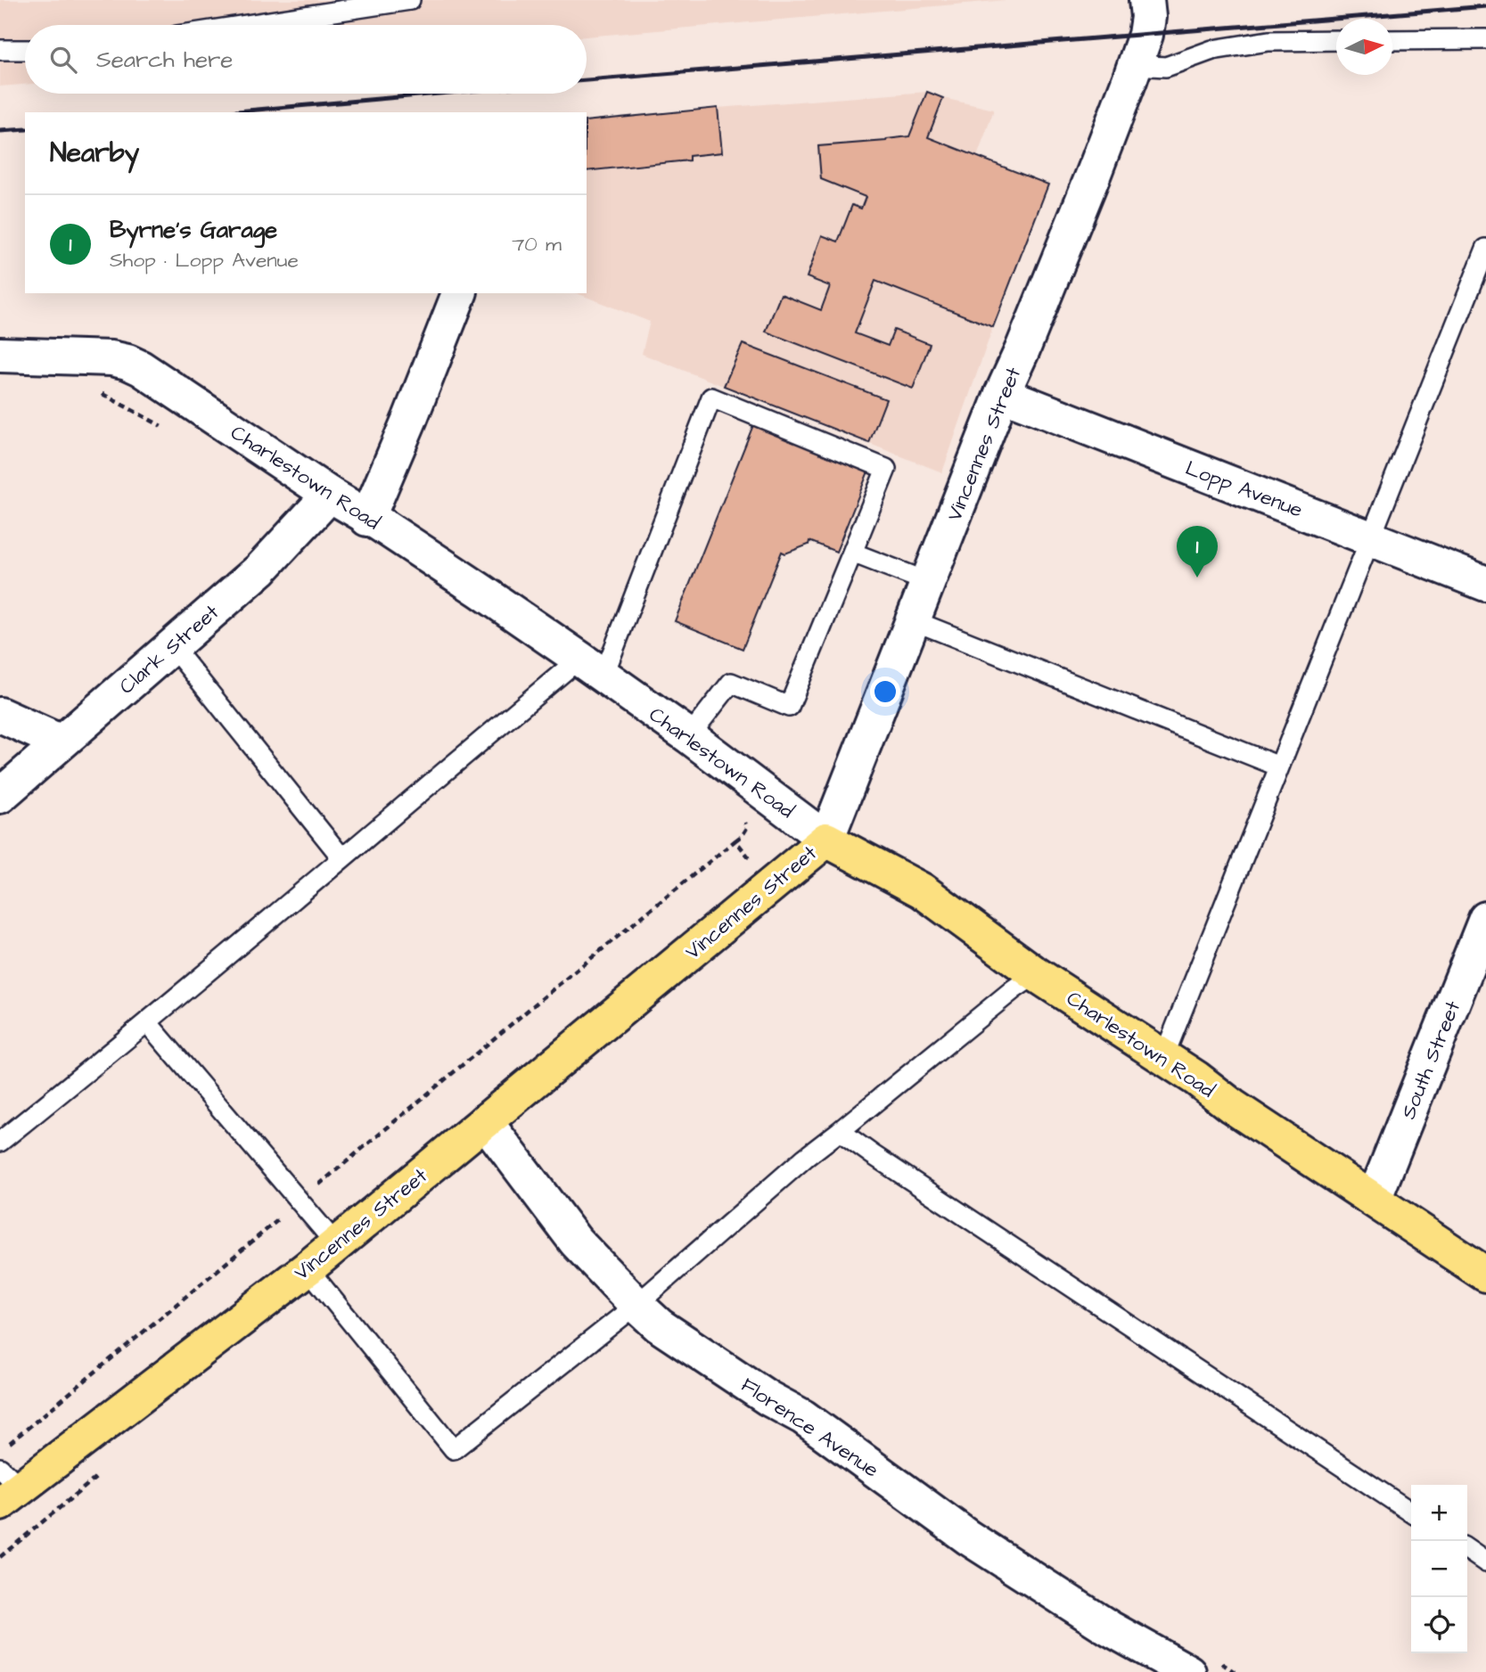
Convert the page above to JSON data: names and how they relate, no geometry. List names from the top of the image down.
{
  "streets": {
    "main road": ["Vincennes Street", "Charlestown Road"],
    "street": [
      "Lopp Avenue",
      "Clark Street",
      "South Street",
      "Florence Avenue"
    ]
  },
  "crossings": [
    ["Vincennes Street", "Charlestown Road"],
    ["Vincennes Street", "Lopp Avenue"],
    ["Vincennes Street", "Florence Avenue"],
    ["Charlestown Road", "Clark Street"],
    ["Charlestown Road", "South Street"]
  ],
  "north": "right",
  "page": {
    "search": "Search here",
    "heading": "Nearby",
    "list": [
      {
        "mark": "1",
        "name": "Byrne's Garage",
        "note": "Shop · Lopp Avenue",
        "value": "70 m"
      }
    ],
    "pins": "1",
    "map_buttons": ["+", "−"]
  }
}
